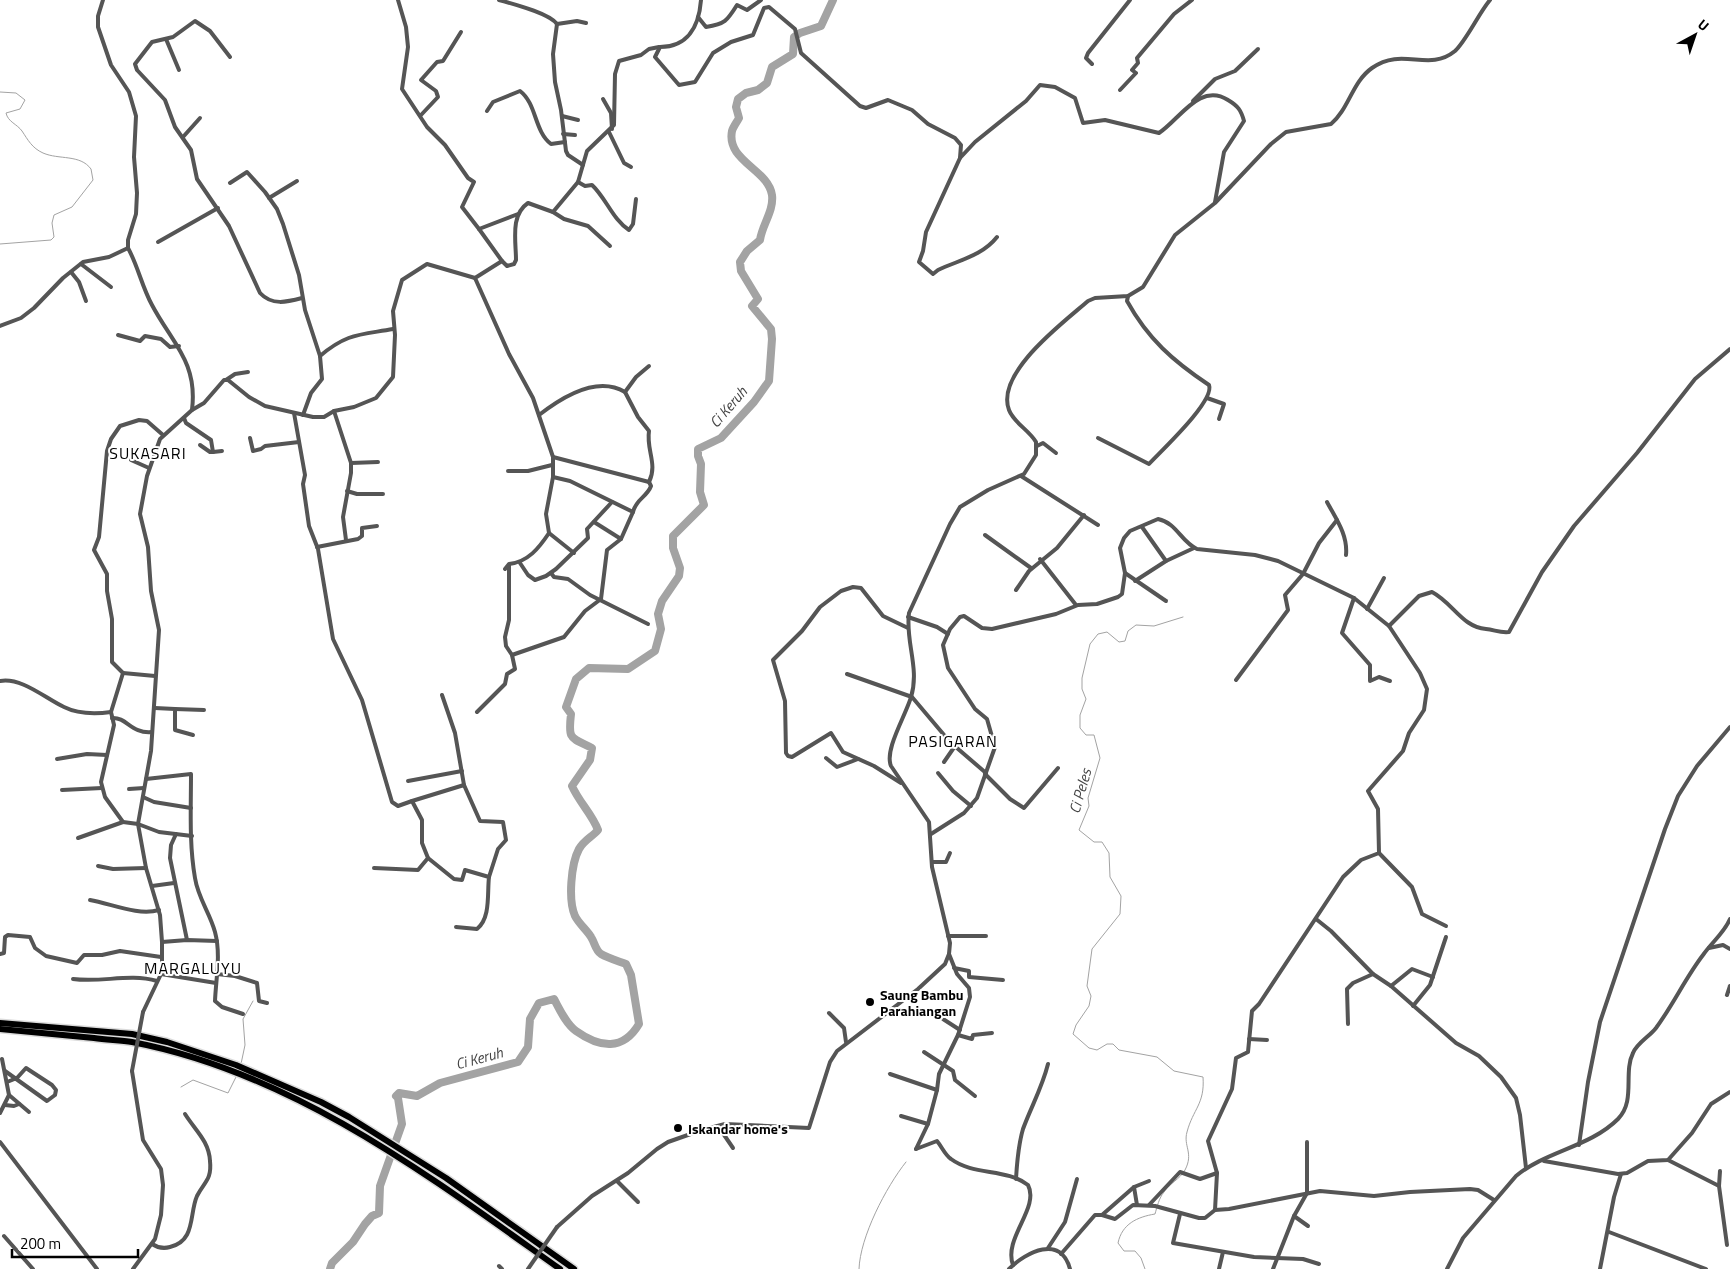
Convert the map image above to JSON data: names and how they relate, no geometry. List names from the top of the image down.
{
  "districts": ["SUKASARI", "PASIGARAN", "MARGALUYU"],
  "water": ["Ci Keruh", "Ci Peles"],
  "places": ["Saung Bambu Parahiangan", "Iskandar home's"],
  "scale_bar": "200 m",
  "north": "top right"
}
